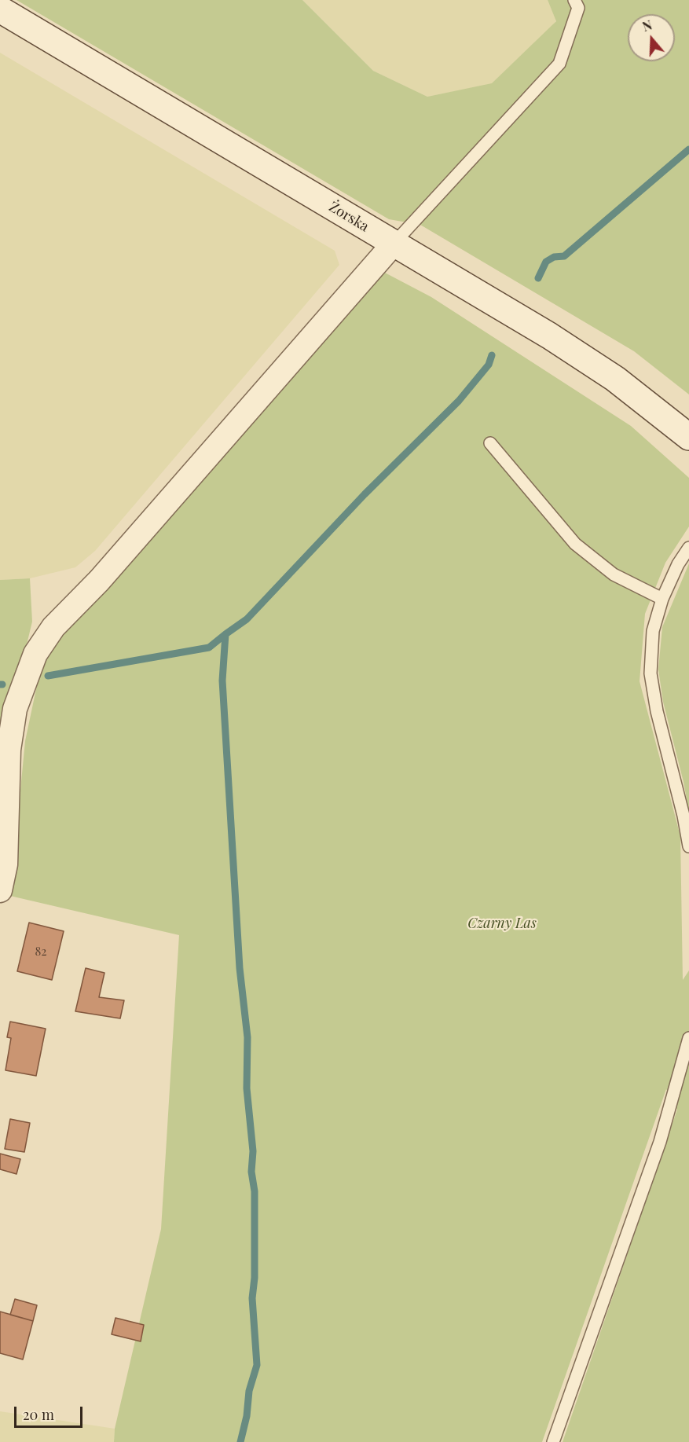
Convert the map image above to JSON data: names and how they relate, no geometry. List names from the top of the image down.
{
  "streets": {
    "main road": ["Żorska"]
  },
  "parks": ["Czarny Las"],
  "house_numbers": ["82"],
  "scale_bar": "20 m",
  "north": "top"
}
